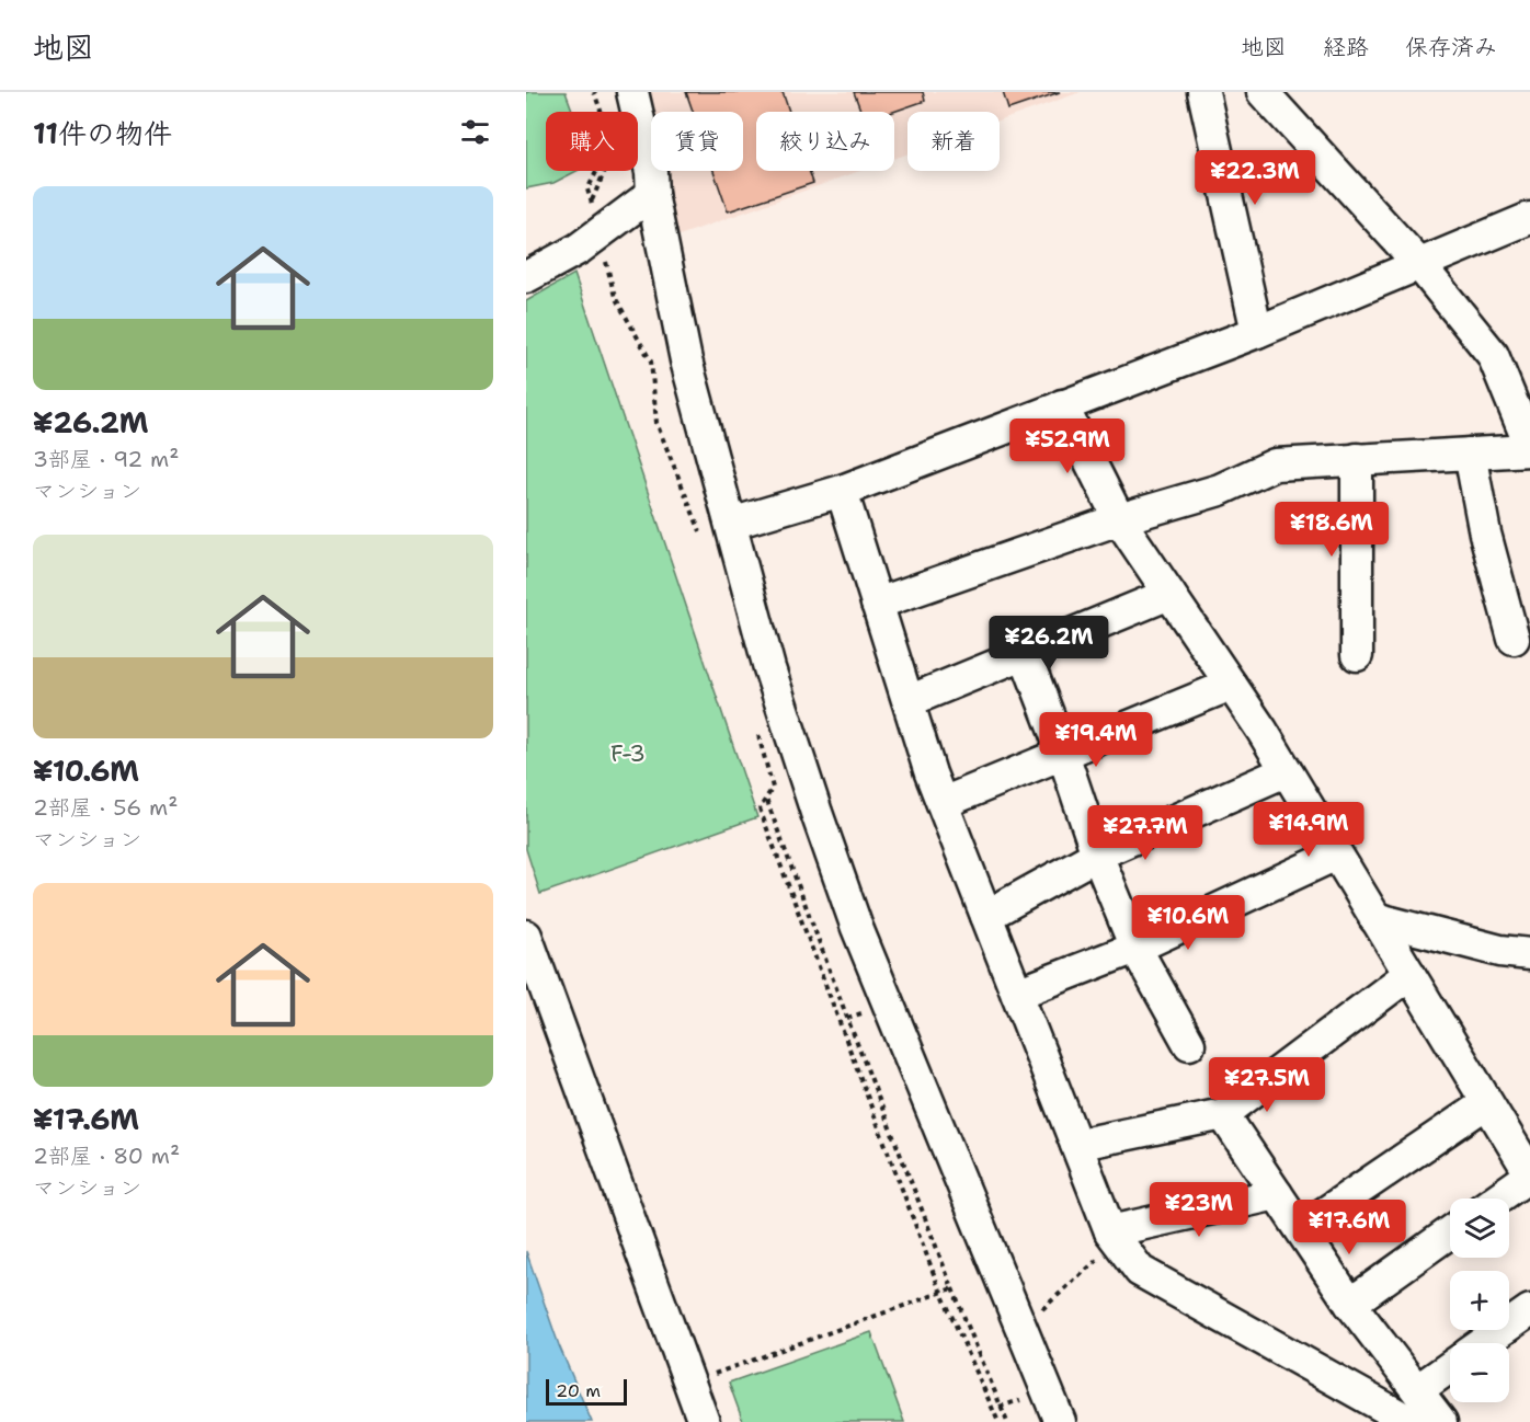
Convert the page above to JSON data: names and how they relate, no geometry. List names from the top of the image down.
{
  "parks": ["F-3"],
  "scale_bar": "20 m",
  "page": {
    "header": "地図",
    "nav": ["地図", "経路", "保存済み"],
    "heading": "11件の物件",
    "chip": [
      "購入",
      "賃貸",
      "絞り込み",
      "新着"
    ],
    "price": [
      "¥22.3M",
      "¥52.9M",
      "¥18.6M",
      "¥26.2M",
      "¥19.4M",
      "¥14.9M",
      "¥27.7M",
      "¥10.6M",
      "¥27.5M",
      "¥23M",
      "¥17.6M"
    ],
    "list": [
      {
        "name": "¥26.2M",
        "note": "3部屋 · 92 m² · マンション"
      },
      {
        "name": "¥10.6M",
        "note": "2部屋 · 56 m² · マンション"
      },
      {
        "name": "¥17.6M",
        "note": "2部屋 · 80 m² · マンション"
      }
    ],
    "map_buttons": ["+", "−"],
    "scale": "20 m"
  }
}
